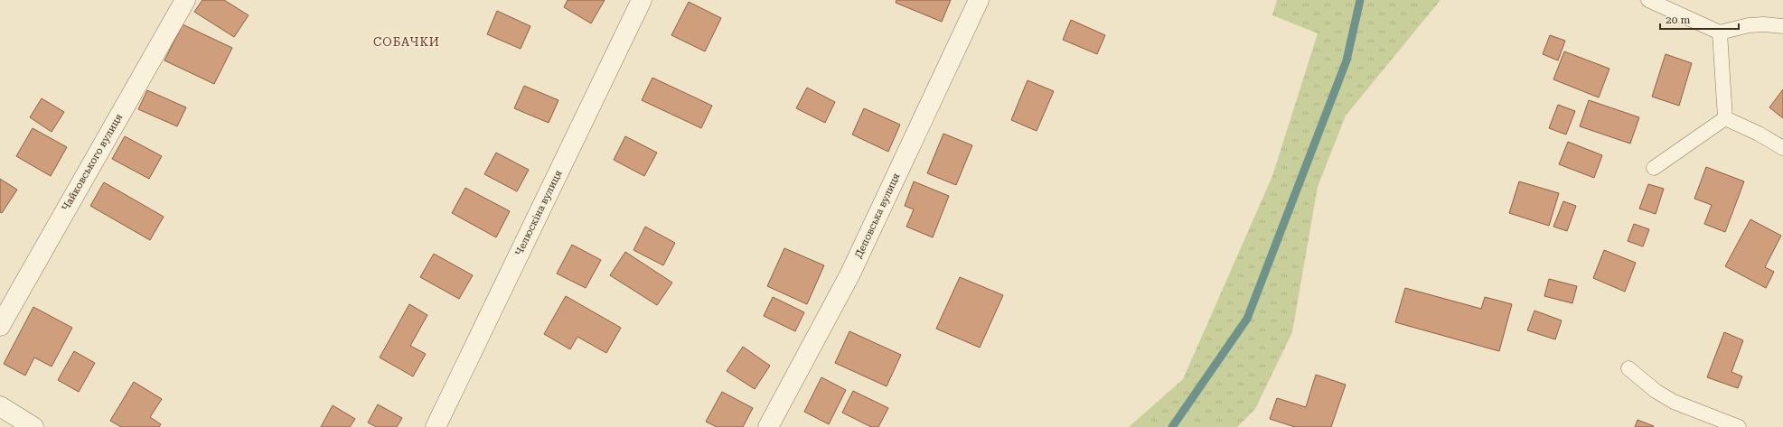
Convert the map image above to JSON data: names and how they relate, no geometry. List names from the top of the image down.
{
  "streets": {
    "street": ["Чайковського вулиця", "Челюскіна вулиця", "Деповська вулиця"]
  },
  "districts": ["СОБАЧКИ"],
  "scale_bar": "20 m"
}
